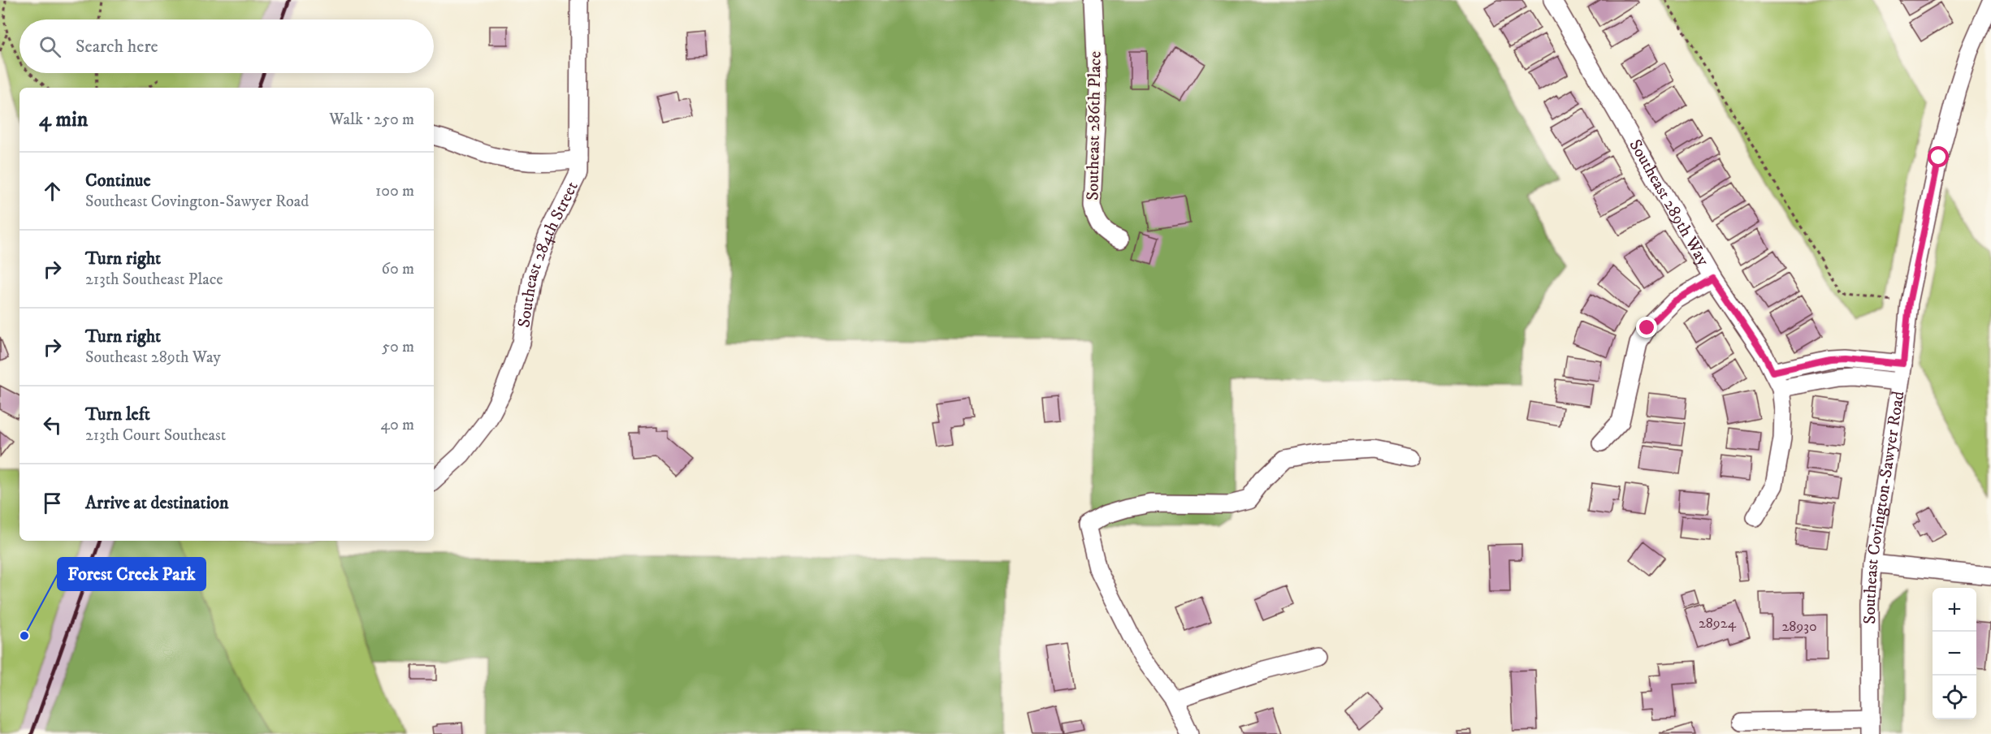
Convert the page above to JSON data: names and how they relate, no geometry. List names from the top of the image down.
{
  "streets": {
    "street": [
      "Southeast 286th Place",
      "Southeast 289th Way",
      "Southeast 284th Street",
      "Southeast Covington-Sawyer Road"
    ]
  },
  "places": ["Forest Creek Park"],
  "house_numbers": ["28924", "28930"],
  "page": {
    "search": "Search here",
    "heading": ["4 min", "Walk · 250 m"],
    "list": [
      ["Continue", "Southeast Covington-Sawyer Road", "100 m"],
      ["Turn right", "213th Southeast Place", "60 m"],
      ["Turn right", "Southeast 289th Way", "50 m"],
      ["Turn left", "213th Court Southeast", "40 m"],
      "Arrive at destination"
    ],
    "map_buttons": ["+", "−"]
  }
}
